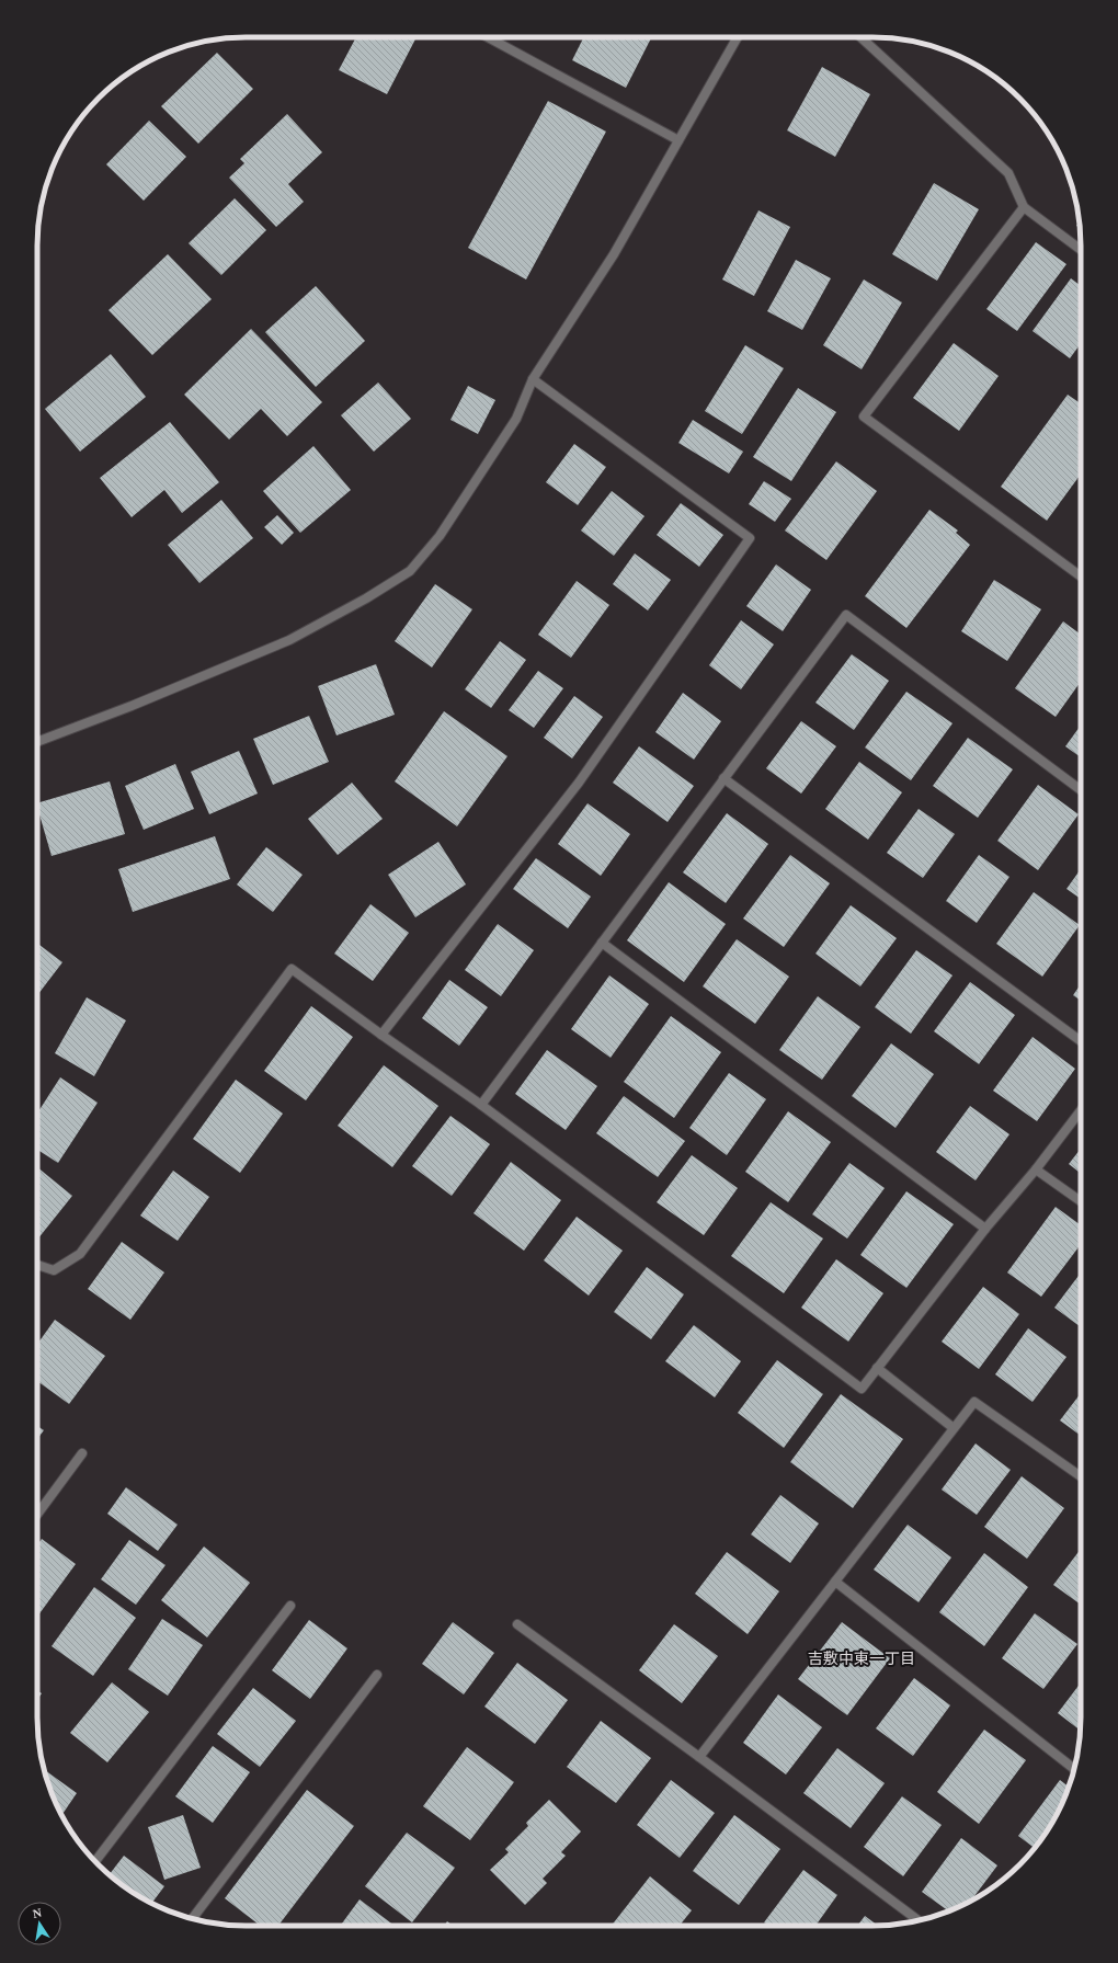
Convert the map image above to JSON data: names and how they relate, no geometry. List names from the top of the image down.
{
  "districts": ["吉敷中東一丁目"],
  "north": "top"
}
